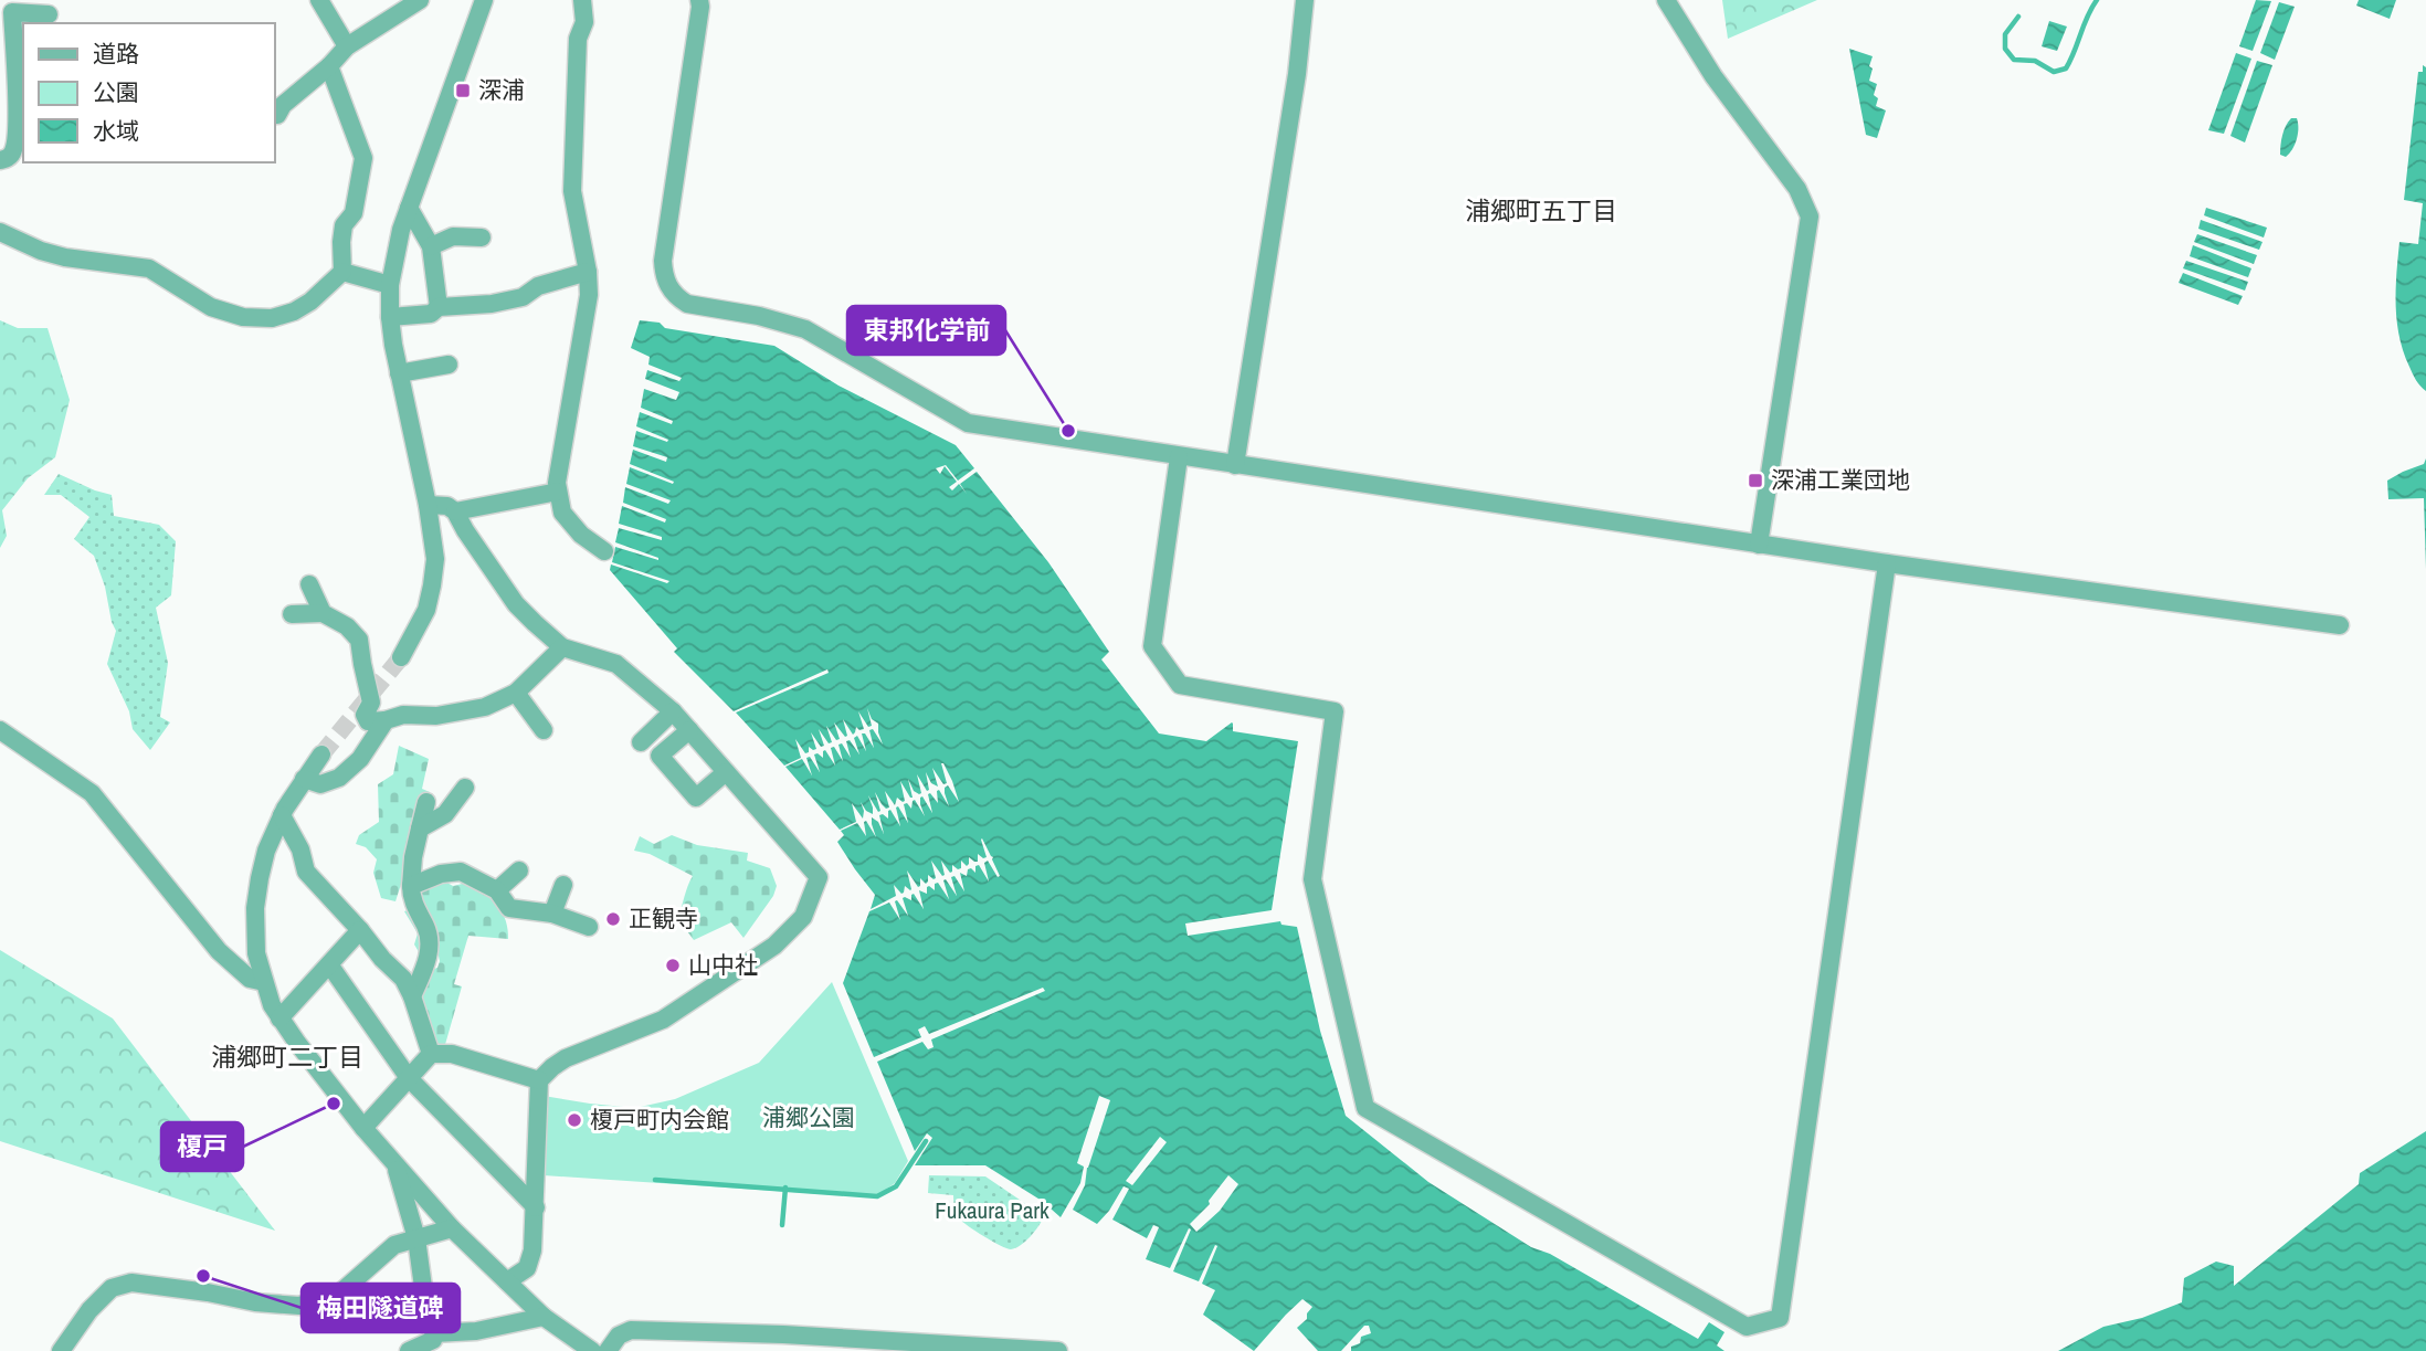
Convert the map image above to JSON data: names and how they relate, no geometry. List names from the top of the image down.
{
  "districts": ["浦郷町五丁目", "浦郷町二丁目"],
  "parks": ["浦郷公園", "Fukaura Park"],
  "places": {
    "transit": ["深浦", "深浦工業団地"],
    "other": [
      "東邦化学前",
      "正観寺",
      "山中社",
      "榎戸",
      "榎戸町内会館",
      "梅田隧道碑"
    ]
  },
  "legend": ["道路", "公園", "水域"]
}
